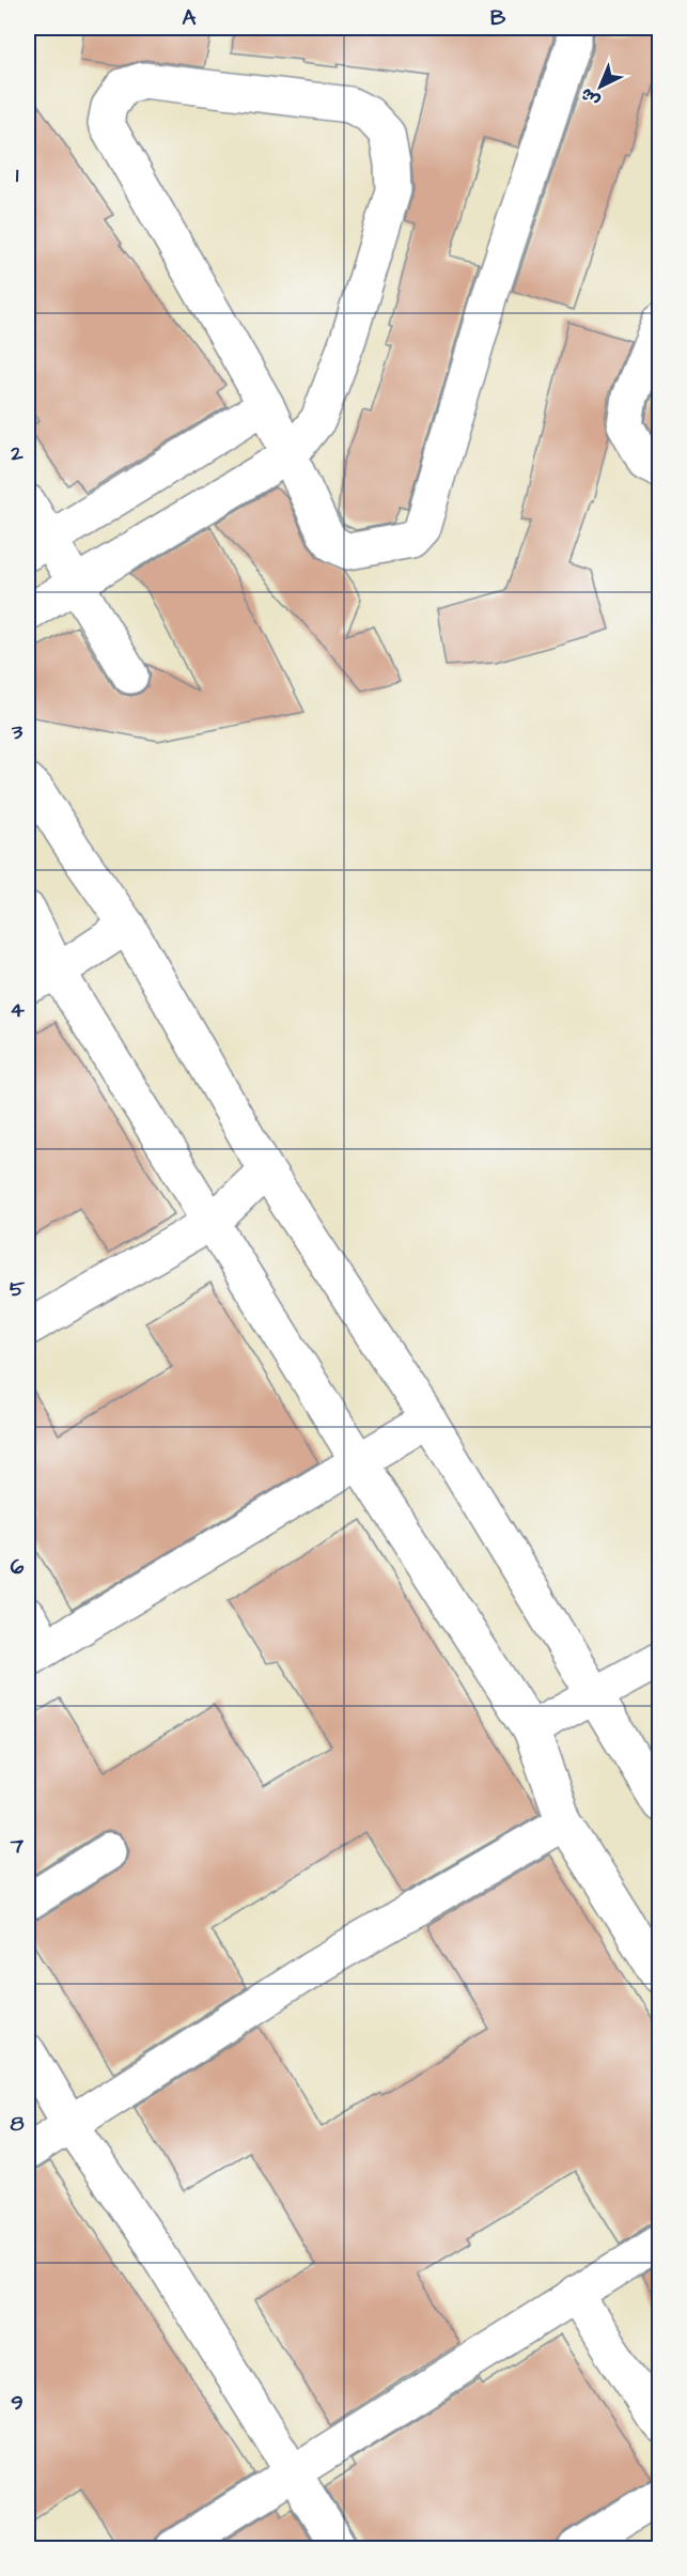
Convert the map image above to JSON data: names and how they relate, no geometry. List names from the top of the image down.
{
  "north": "bottom left",
  "grid": {
    "columns": ["A", "B"],
    "rows": [
      "1",
      "2",
      "3",
      "4",
      "5",
      "6",
      "7",
      "8",
      "9"
    ]
  }
}
